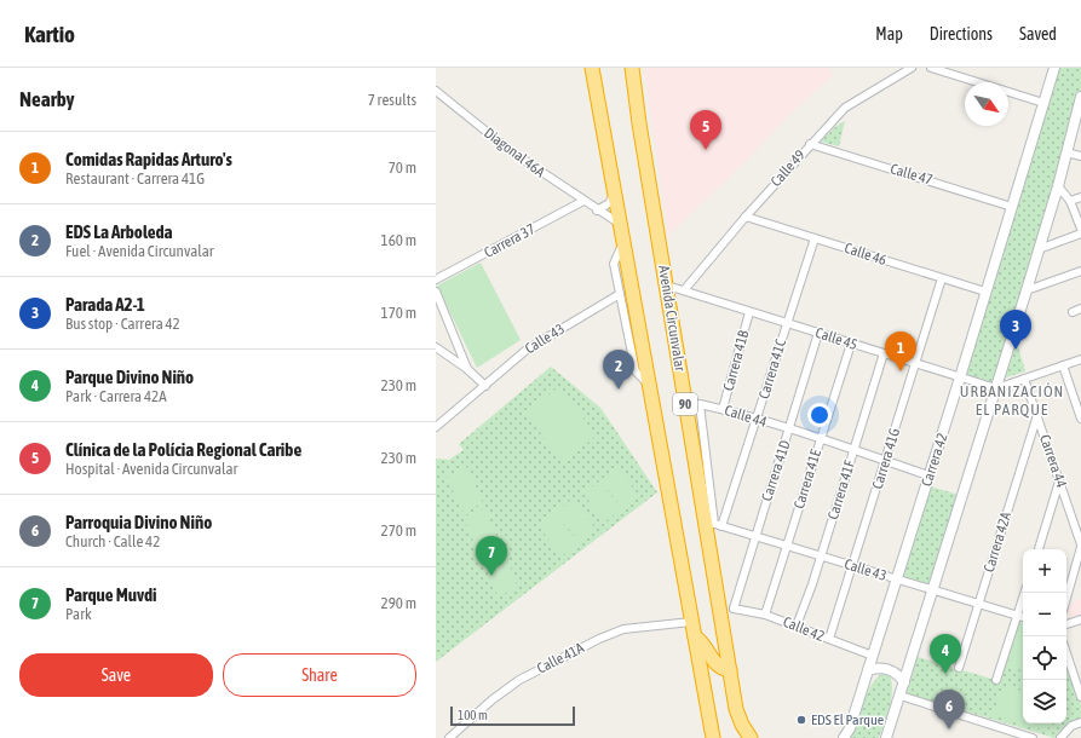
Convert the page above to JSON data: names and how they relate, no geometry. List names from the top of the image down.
{
  "streets": {
    "highway": ["Avenida Circunvalar", "90"],
    "street": [
      "Diagonal 46A",
      "Calle 49",
      "Calle 47",
      "Carrera 37",
      "Calle 46",
      "Calle 43",
      "Calle 45",
      "Carrera 41B",
      "Carrera 41C",
      "Calle 44",
      "Carrera 41G",
      "Carrera 42",
      "Carrera 44",
      "Carrera 41D",
      "Carrera 41E",
      "Carrera 41F",
      "Carrera 42A",
      "Calle 42",
      "Calle 41A"
    ]
  },
  "crossings": [
    ["Diagonal 46A", "Carrera 37"],
    ["Diagonal 46A", "90"],
    ["Calle 49", "Calle 47"],
    ["Calle 49", "Calle 46"],
    ["Calle 49", "Avenida Circunvalar"],
    ["Calle 49", "Calle 45"],
    ["Calle 47", "Carrera 42"],
    ["Calle 46", "Carrera 41C"],
    ["Calle 46", "Carrera 41G"],
    ["Calle 46", "Carrera 42"],
    ["Avenida Circunvalar", "Calle 43"],
    ["Avenida Circunvalar", "Calle 45"],
    ["Avenida Circunvalar", "Carrera 41C"],
    ["Avenida Circunvalar", "Calle 44"],
    ["Calle 43", "Carrera 41C"],
    ["Calle 43", "Calle 44"],
    ["Calle 43", "Carrera 41G"],
    ["Calle 43", "Carrera 42"],
    ["Calle 43", "Carrera 41D"],
    ["Calle 43", "Carrera 41E"],
    ["Calle 43", "Carrera 41F"],
    ["Calle 43", "Carrera 42A"],
    ["Calle 45", "Carrera 41B"],
    ["Calle 45", "Carrera 41C"],
    ["Calle 45", "Carrera 41G"],
    ["Calle 45", "Carrera 42"],
    ["Calle 45", "Carrera 41D"],
    ["Calle 45", "Carrera 41E"],
    ["Calle 45", "Carrera 41F"],
    ["Carrera 41B", "Calle 44"],
    ["Carrera 41C", "Calle 44"],
    ["90", "Calle 41A"],
    ["Calle 44", "Carrera 41G"],
    ["Calle 44", "Carrera 42"],
    ["Calle 44", "Carrera 41D"],
    ["Calle 44", "Carrera 41E"],
    ["Calle 44", "Carrera 41F"],
    ["Carrera 41G", "Calle 42"],
    ["Carrera 42", "Calle 42"],
    ["Carrera 44", "Carrera 42A"],
    ["Carrera 41D", "Calle 42"],
    ["Carrera 41E", "Calle 42"],
    ["Carrera 41F", "Calle 42"]
  ],
  "districts": ["URBANIZACIÓN EL PARQUE"],
  "places": ["EDS El Parque"],
  "scale_bar": "100 m",
  "north": "bottom right",
  "page": {
    "header": "Kartio",
    "nav": ["Map", "Directions", "Saved"],
    "heading": ["Nearby", "7 results"],
    "pins": [
      "5",
      "3",
      "1",
      "2",
      "7",
      "4",
      "6"
    ],
    "list": [
      {
        "mark": "1",
        "name": "Comidas Rapidas Arturo's",
        "note": "Restaurant · Carrera 41G",
        "value": "70 m"
      },
      {
        "mark": "2",
        "name": "EDS La Arboleda",
        "note": "Fuel · Avenida Circunvalar",
        "value": "160 m"
      },
      {
        "mark": "3",
        "name": "Parada A2-1",
        "note": "Bus stop · Carrera 42",
        "value": "170 m"
      },
      {
        "mark": "4",
        "name": "Parque Divino Niño",
        "note": "Park · Carrera 42A",
        "value": "230 m"
      },
      {
        "mark": "5",
        "name": "Clínica de la Polícia Regional Caribe",
        "note": "Hospital · Avenida Circunvalar",
        "value": "230 m"
      },
      {
        "mark": "6",
        "name": "Parroquia Divino Niño",
        "note": "Church · Calle 42",
        "value": "270 m"
      },
      {
        "mark": "7",
        "name": "Parque Muvdi",
        "note": "Park",
        "value": "290 m"
      }
    ],
    "map_buttons": ["+", "−"],
    "buttons": ["Save", "Share"],
    "scale": "100 m"
  }
}
